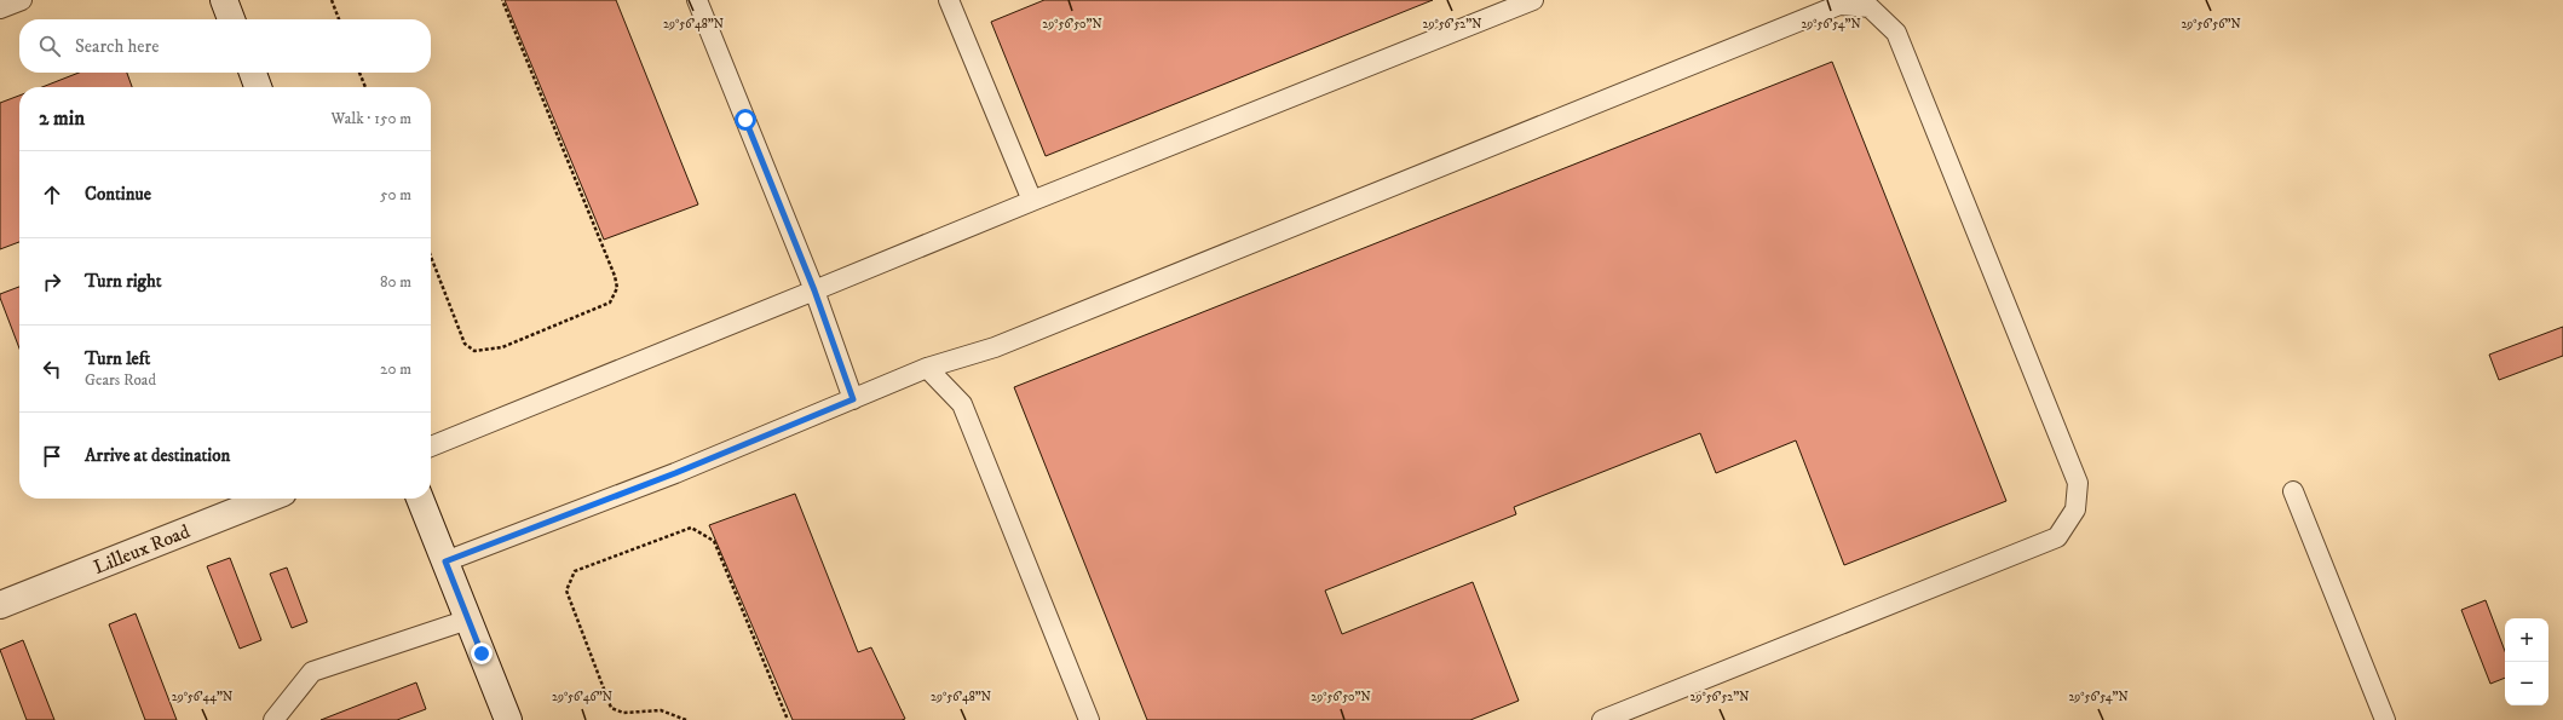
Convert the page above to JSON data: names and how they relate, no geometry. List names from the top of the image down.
{
  "streets": {
    "main road": ["Lilleux Road"]
  },
  "page": {
    "search": "Search here",
    "heading": ["2 min", "Walk · 150 m"],
    "list": [
      ["Continue", "50 m"],
      ["Turn right", "80 m"],
      ["Turn left", "Gears Road", "20 m"],
      "Arrive at destination"
    ],
    "map_buttons": ["+", "−"]
  },
  "coordinates": [
    "29°56'48\"N",
    "29°56'50\"N",
    "29°56'54\"N",
    "29°56'56\"N",
    "29°56'52\"N",
    "29°56'44\"N",
    "29°56'46\"N"
  ]
}
